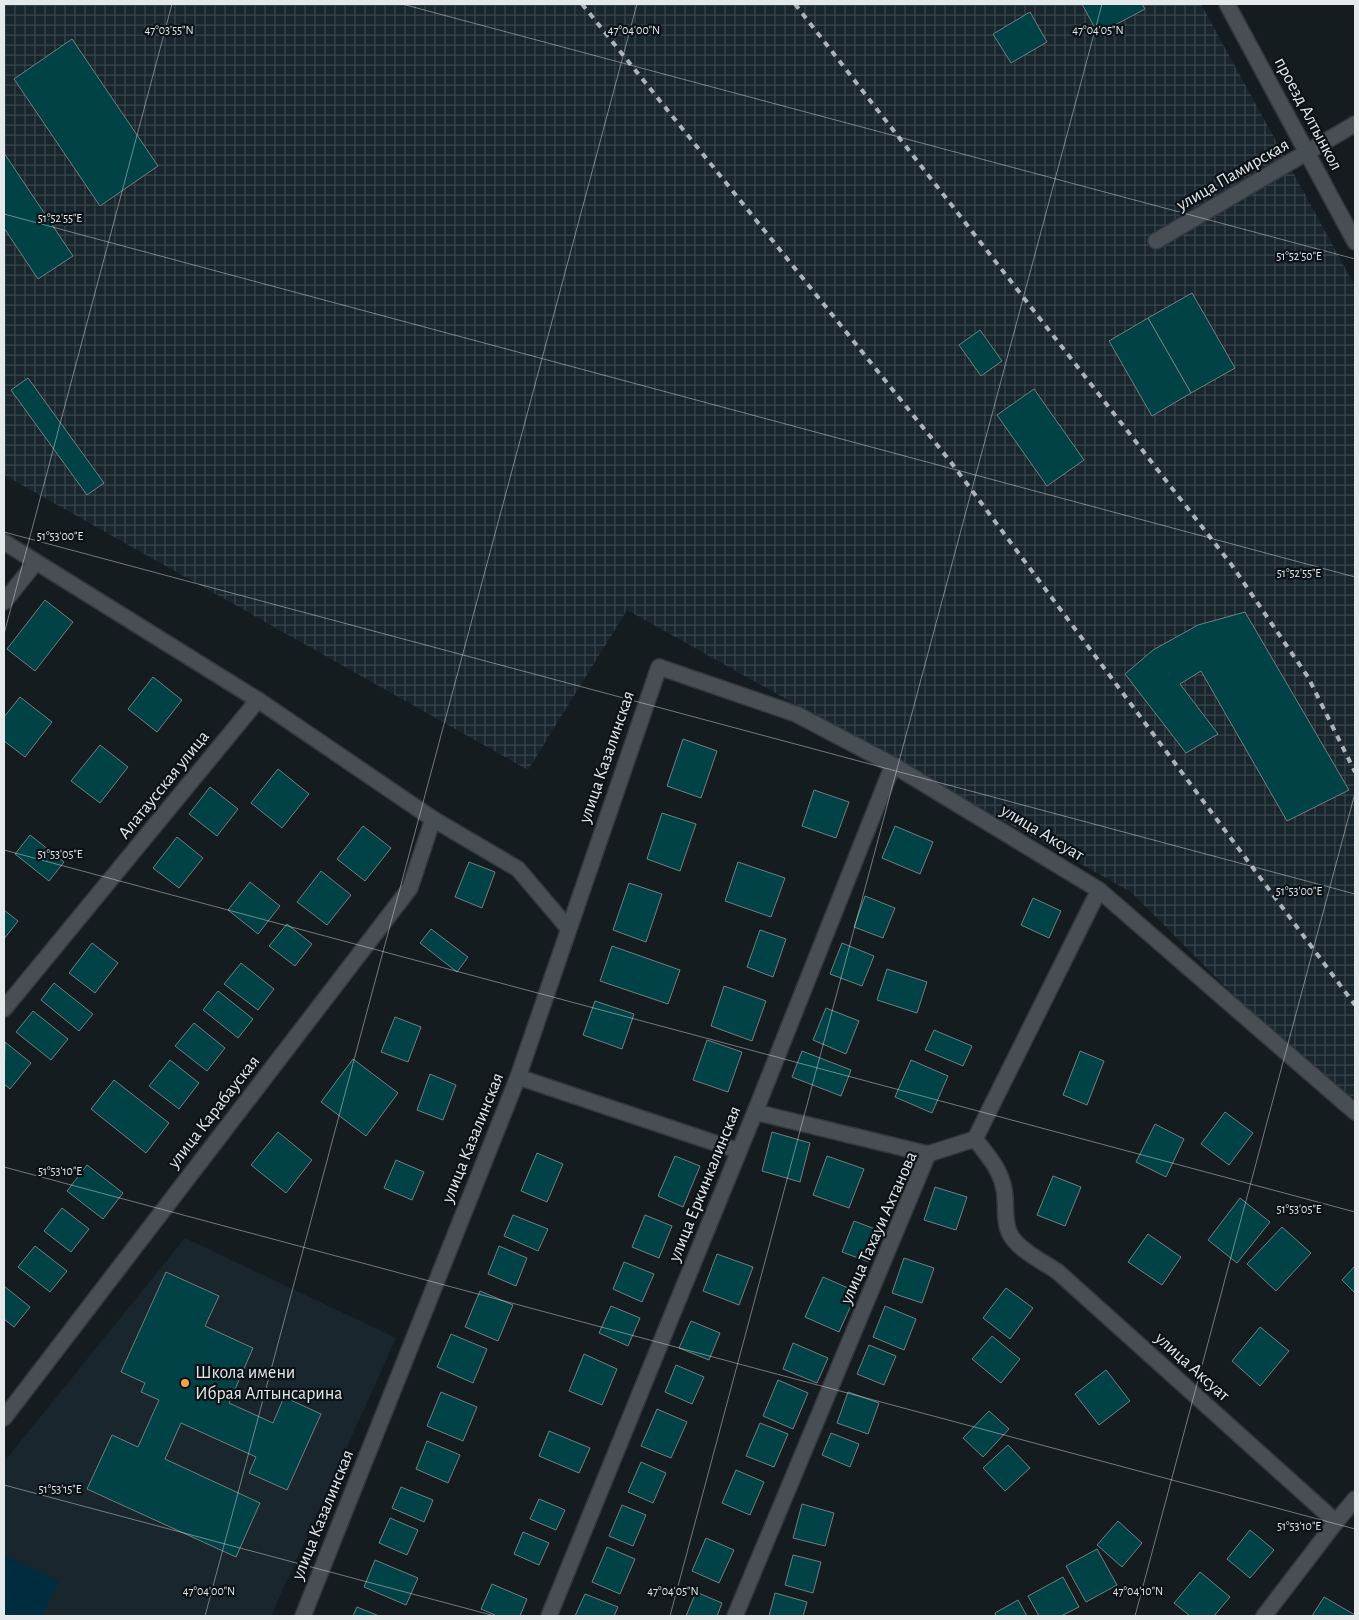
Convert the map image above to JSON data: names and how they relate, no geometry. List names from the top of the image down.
{
  "streets": {
    "street": [
      "проезд Алтынкол",
      "улица Памирская",
      "улица Казалинская",
      "Алатаусская улица",
      "улица Аксуат",
      "улица Карабауская",
      "улица Еркинкалинская",
      "улица Тахауи Ахтанова"
    ]
  },
  "crossings": [
    ["проезд Алтынкол", "улица Памирская"],
    ["улица Казалинская", "улица Аксуат"],
    ["улица Аксуат", "улица Еркинкалинская"],
    ["улица Аксуат", "улица Тахауи Ахтанова"]
  ],
  "places": ["Школа имени Ибрая Алтынсарина"],
  "coordinates": [
    "47°03'55\"N",
    "47°04'00\"N",
    "47°04'05\"N",
    "51°52'55\"E",
    "51°52'50\"E",
    "51°53'00\"E",
    "51°53'05\"E",
    "51°53'10\"E",
    "51°53'15\"E",
    "47°04'10\"N"
  ]
}
